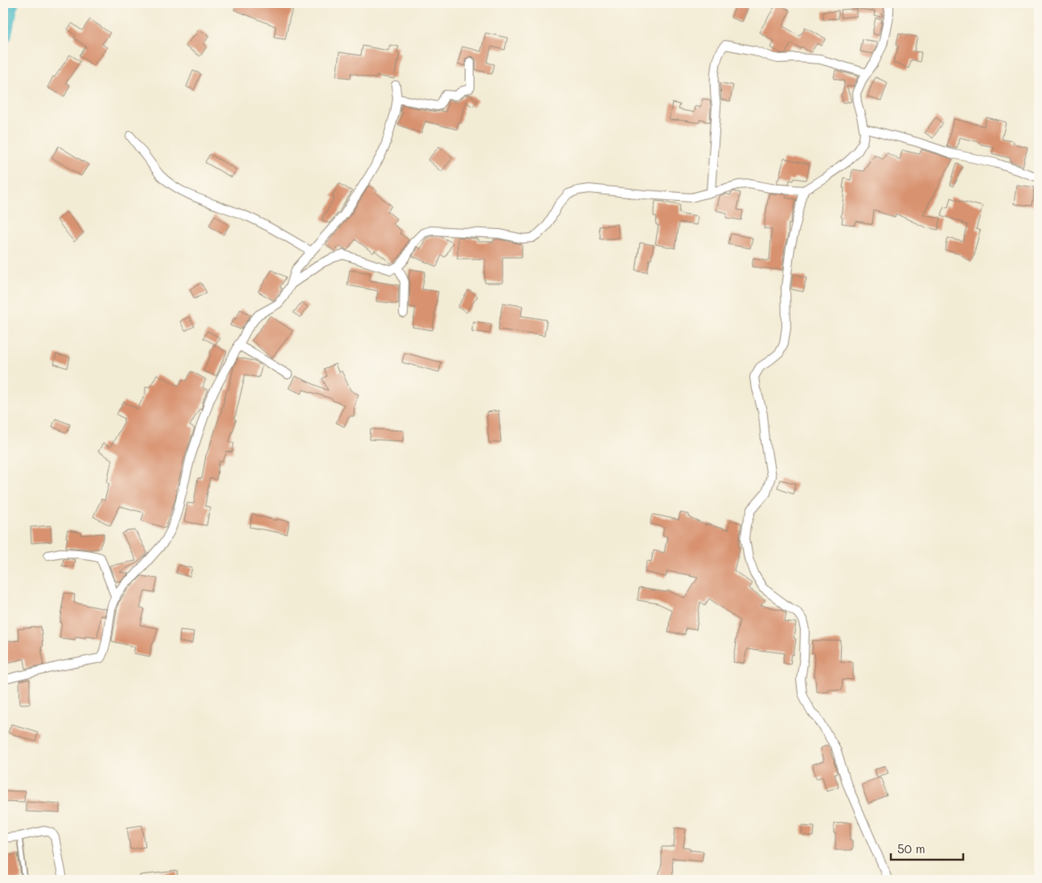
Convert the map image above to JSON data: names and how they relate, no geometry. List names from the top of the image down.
{
  "scale_bar": "50 m"
}
